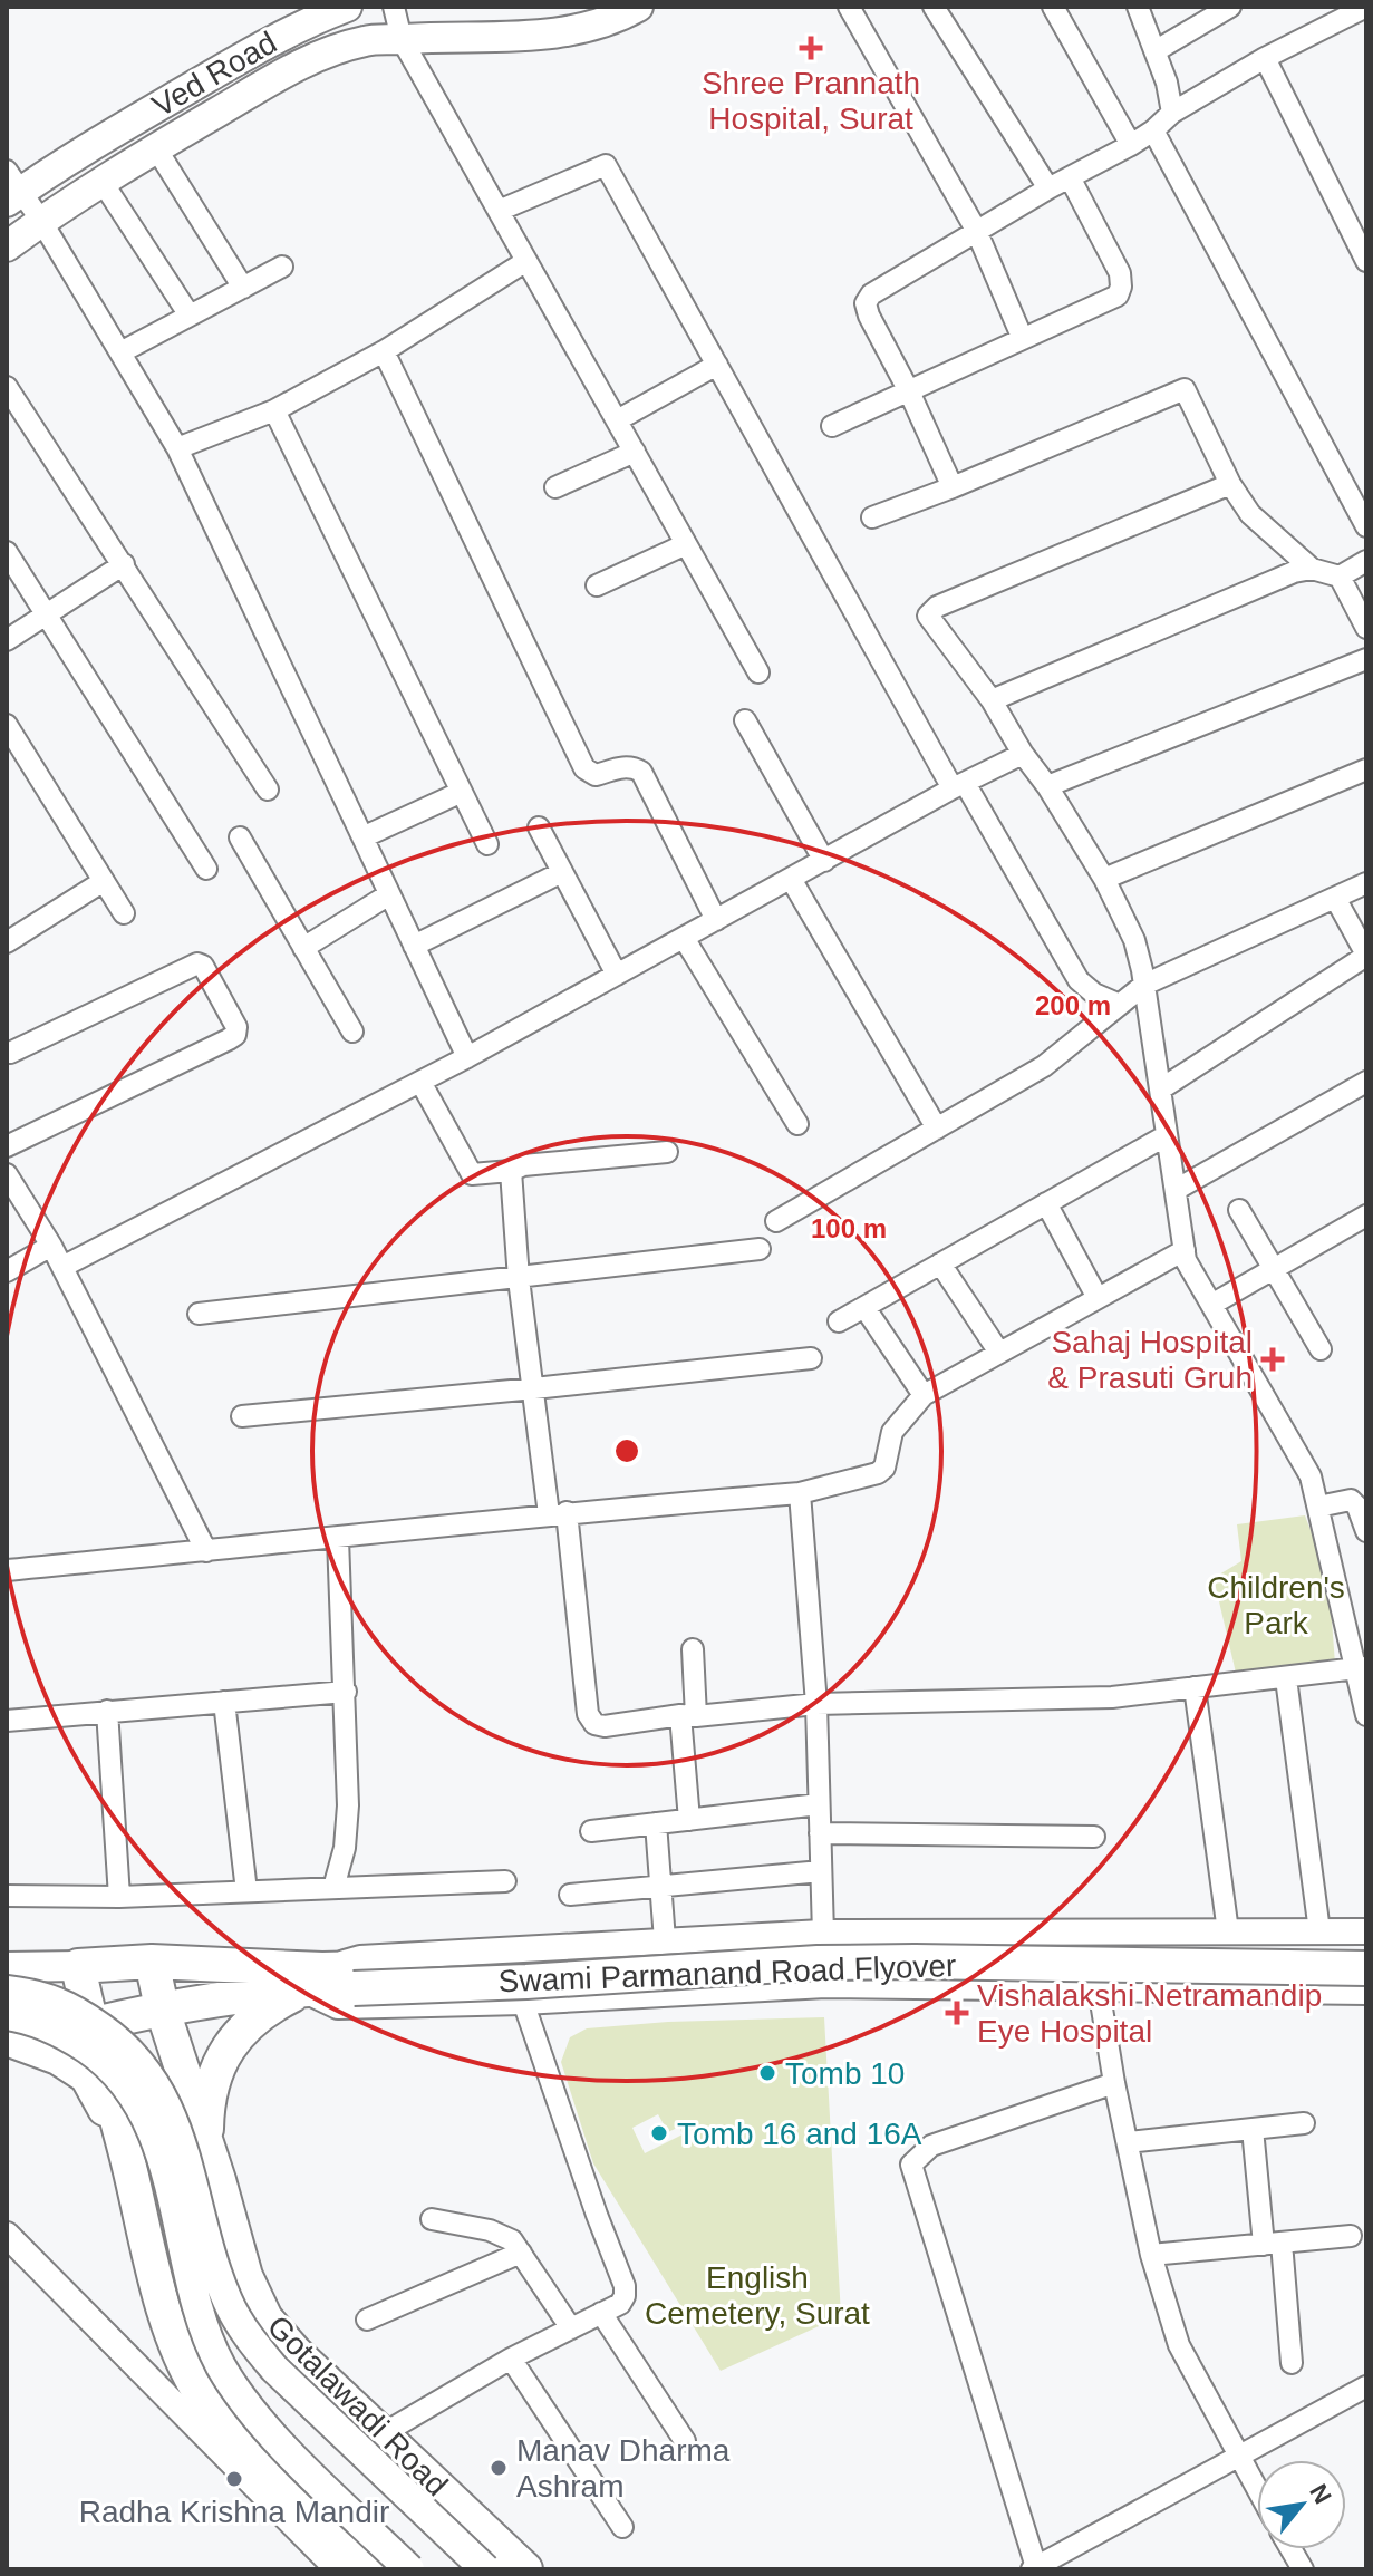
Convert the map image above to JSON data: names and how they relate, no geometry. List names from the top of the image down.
{
  "streets": {
    "highway": ["Swami Parmanand Road Flyover", "Gotalawadi Road"],
    "main road": ["Ved Road"]
  },
  "parks": ["Children's Park", "English Cemetery, Surat"],
  "places": {
    "health": ["Shree Prannath Hospital, Surat", "Sahaj Hospital & Prasuti Gruh", "Vishalakshi Netramandip Eye Hospital"],
    "other": [
      "Tomb 10",
      "Tomb 16 and 16A",
      "Manav Dharma Ashram",
      "Radha Krishna Mandir"
    ]
  },
  "north": "top right",
  "rings": ["200 m", "100 m"]
}
